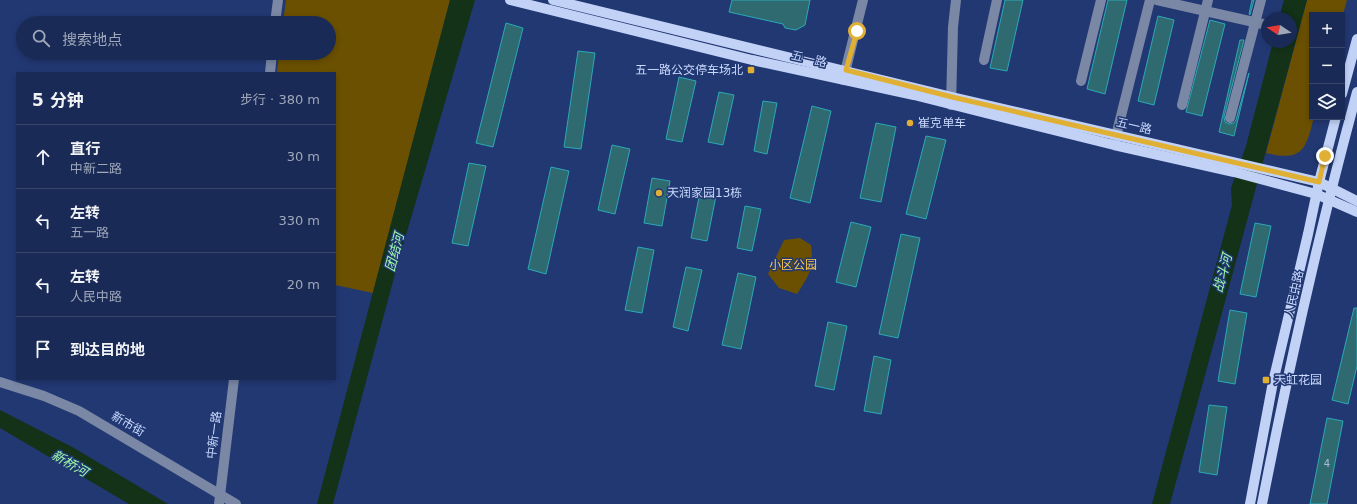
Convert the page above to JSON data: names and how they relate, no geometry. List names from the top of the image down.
{
  "streets": {
    "main road": ["五一路", "人民中路"],
    "street": ["新市街", "中新一路"]
  },
  "crossings": [
    ["五一路", "人民中路"],
    ["新市街", "中新一路"]
  ],
  "water": ["团结河", "战斗河", "新桥河"],
  "parks": ["小区公园"],
  "places": {
    "transit": ["五一路公交停车场北", "天虹花园"],
    "other": ["崔克单车", "天润家园13栋"]
  },
  "house_numbers": ["4"],
  "north": "left",
  "page": {
    "map_buttons": ["+", "−"],
    "search": "搜索地点",
    "heading": ["5 分钟", "步行 · 380 m"],
    "list": [
      ["直行", "中新二路", "30 m"],
      ["左转", "五一路", "330 m"],
      ["左转", "人民中路", "20 m"],
      "到达目的地"
    ]
  }
}
